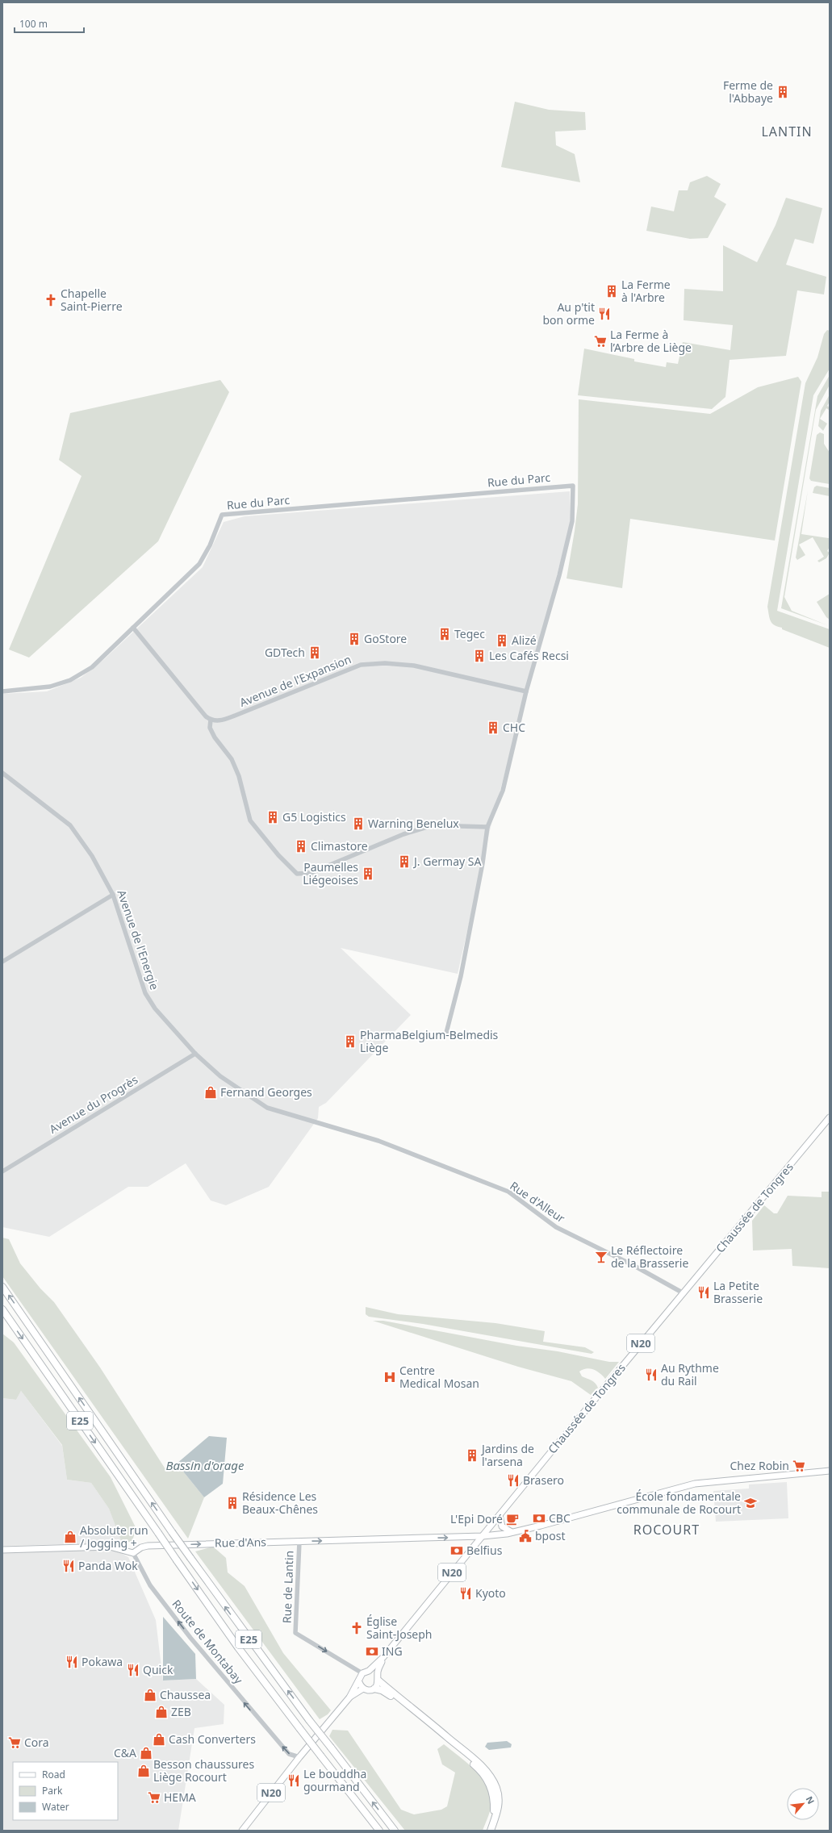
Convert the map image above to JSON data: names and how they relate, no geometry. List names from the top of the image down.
{
  "streets": {
    "highway": ["E25"],
    "main road": ["Chaussée de Tongres", "N20", "Rue d'Ans"],
    "street": [
      "Rue du Parc",
      "Avenue de l'Expansion",
      "Avenue de l'Energie",
      "Avenue du Progrès",
      "Rue d'Alleur",
      "Rue de Lantin",
      "Route de Montabay"
    ]
  },
  "crossings": [
    ["Rue du Parc", "Avenue de l'Expansion"],
    ["Avenue de l'Energie", "Avenue du Progrès"],
    ["Avenue de l'Energie", "Rue d'Alleur"],
    ["Rue d'Alleur", "Chaussée de Tongres"],
    ["Chaussée de Tongres", "N20"],
    ["Chaussée de Tongres", "Rue d'Ans"],
    ["Chaussée de Tongres", "Rue de Lantin"],
    ["N20", "Rue de Lantin"],
    ["N20", "Route de Montabay"],
    ["Rue d'Ans", "Rue de Lantin"],
    ["Rue d'Ans", "Route de Montabay"]
  ],
  "one_way": ["Rue d'Ans", "Rue de Lantin", "Route de Montabay"],
  "districts": ["LANTIN", "ROCOURT"],
  "water": ["Bassin d'orage"],
  "places": {
    "building": [
      "Ferme de l'Abbaye",
      "La Ferme à l'Arbre",
      "Tegec",
      "GoStore",
      "Alizé",
      "GDTech",
      "Les Cafés Recsi",
      "CHC",
      "G5 Logistics",
      "Warning Benelux",
      "Climastore",
      "J. Germay SA",
      "Paumelles Liégeoises",
      "PharmaBelgium-Belmedis Liège",
      "Jardins de l'arsena",
      "Résidence Les Beaux-Chênes"
    ],
    "church": ["Chapelle Saint-Pierre", "Église Saint-Joseph"],
    "restaurant": [
      "Au p'tit bon orme",
      "La Petite Brasserie",
      "Au Rythme du Rail",
      "Brasero",
      "Panda Wok",
      "Kyoto",
      "Pokawa",
      "Quick",
      "Le bouddha gourmand"
    ],
    "supermarket": [
      "La Ferme à l’Arbre de Liège",
      "Chez Robin",
      "Cora",
      "HEMA"
    ],
    "shop": [
      "Fernand Georges",
      "Absolute run / Jogging +",
      "Chaussea",
      "ZEB",
      "Cash Converters",
      "C&A",
      "Besson chaussures Liège Rocourt"
    ],
    "bar": ["Le Réflectoire de la Brasserie"],
    "hospital": ["Centre Medical Mosan"],
    "school or university": ["École fondamentale communale de Rocourt"],
    "bank": ["CBC", "Belfius", "ING"],
    "cafe": ["L'Epi Doré"],
    "public building": ["bpost"]
  },
  "legend": ["Road", "Park", "Water"],
  "scale_bar": "100 m",
  "north": "top right"
}
